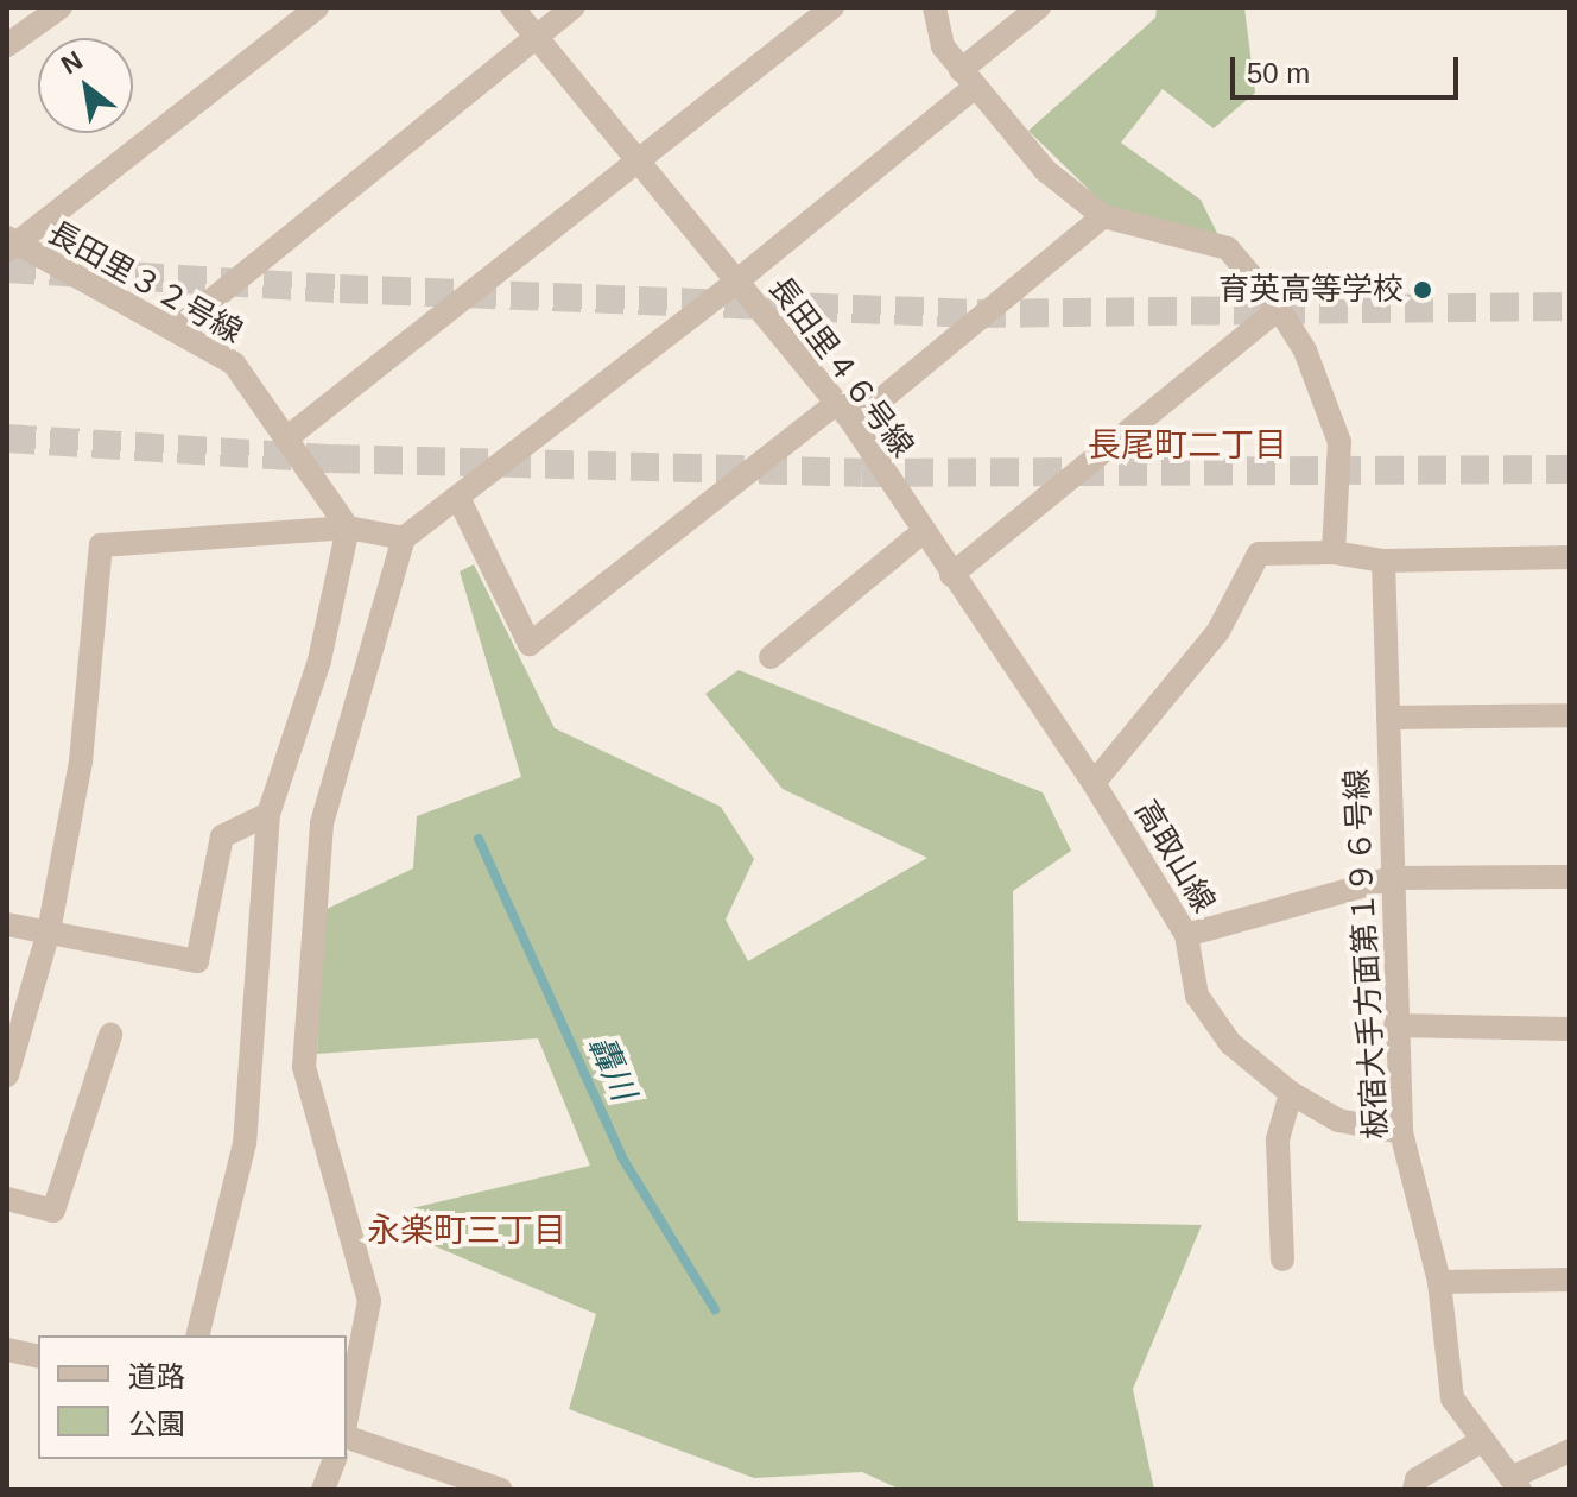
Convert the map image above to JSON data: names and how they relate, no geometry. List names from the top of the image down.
{
  "streets": {
    "street": [
      "長田里３２号線",
      "長田里４６号線",
      "高取山線",
      "板宿大手方面第１９６号線"
    ]
  },
  "crossings": [
    ["長田里４６号線", "高取山線"],
    ["高取山線", "板宿大手方面第１９６号線"]
  ],
  "districts": ["長尾町二丁目", "永楽町三丁目"],
  "water": ["轟川"],
  "places": ["育英高等学校"],
  "legend": ["道路", "公園"],
  "scale_bar": "50 m",
  "north": "top left"
}
